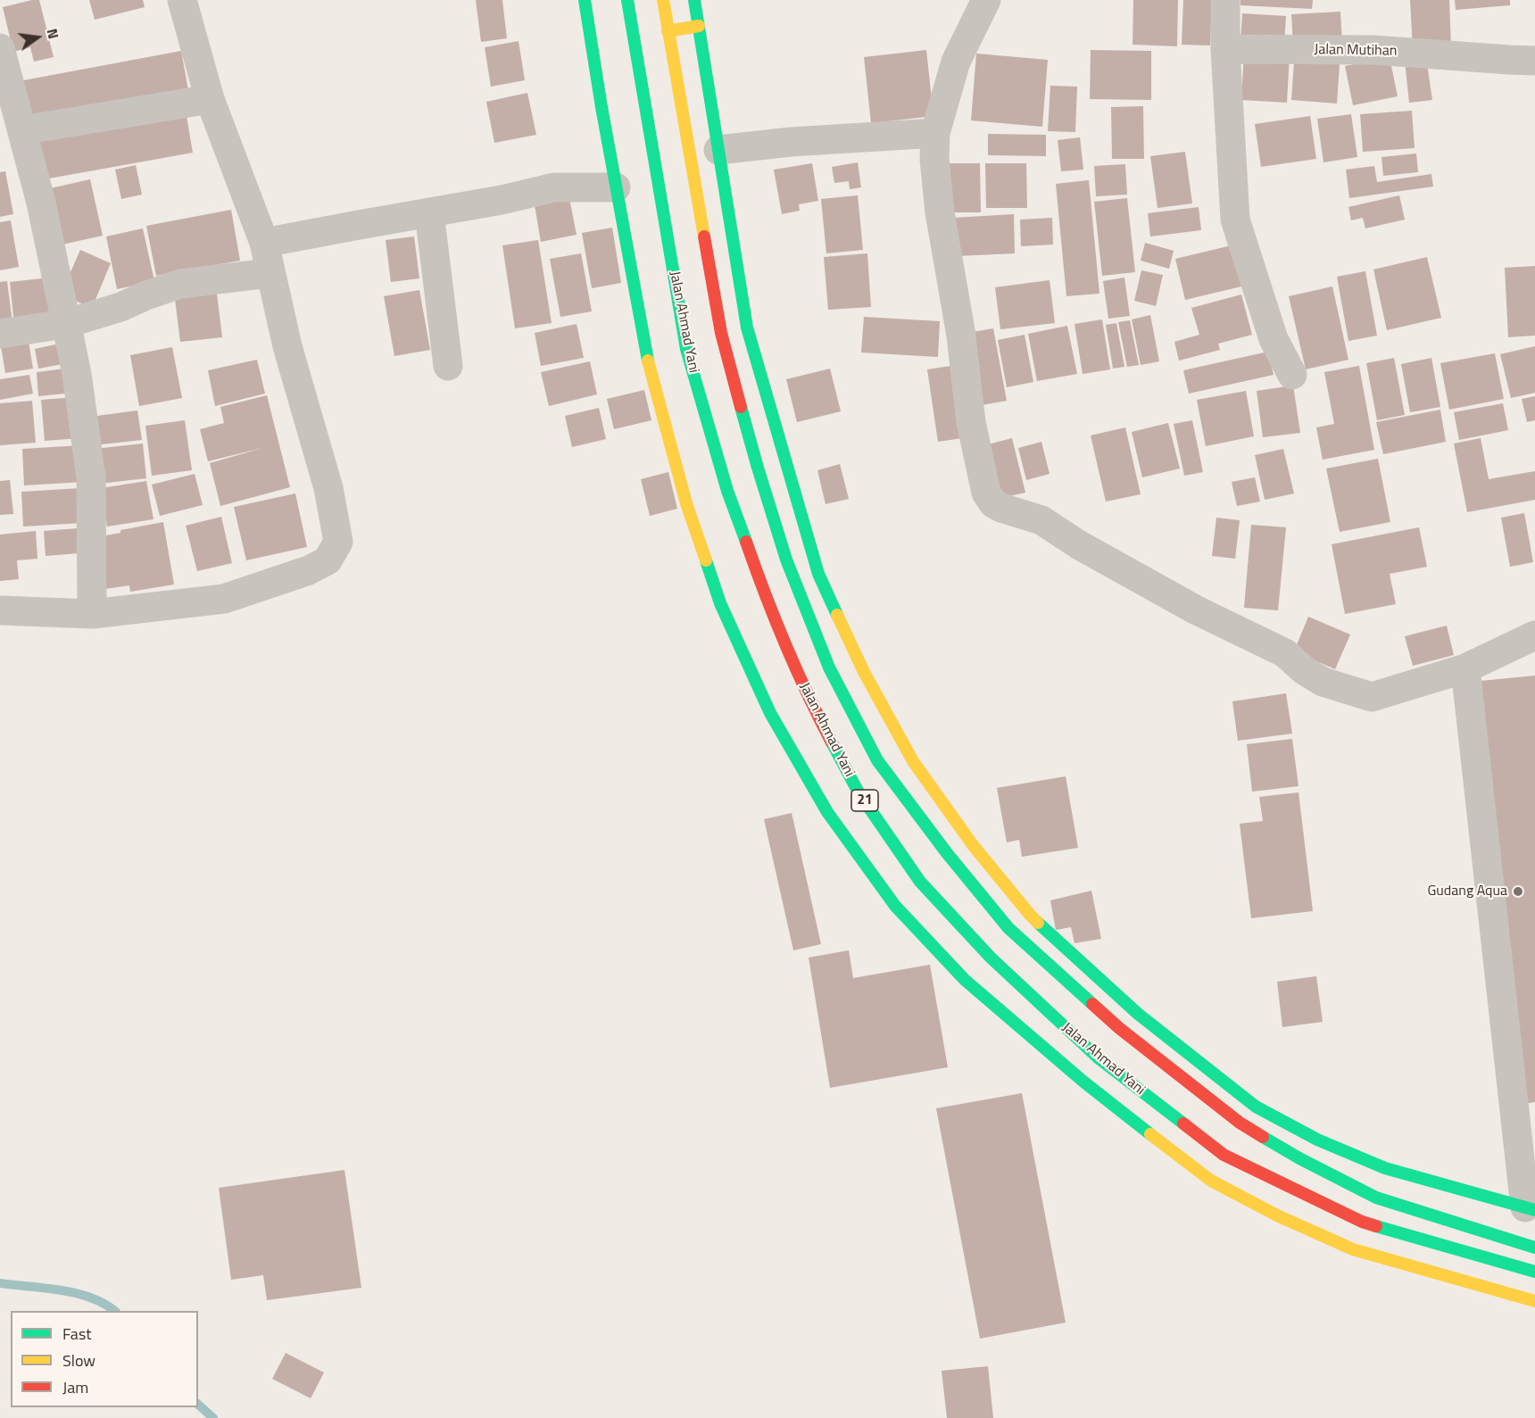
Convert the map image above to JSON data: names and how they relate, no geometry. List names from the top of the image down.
{
  "streets": {
    "main road": ["Jalan Ahmad Yani", "21"],
    "street": ["Jalan Mutihan"]
  },
  "places": ["Gudang Aqua"],
  "legend": ["Fast", "Slow", "Jam"],
  "north": "right"
}
